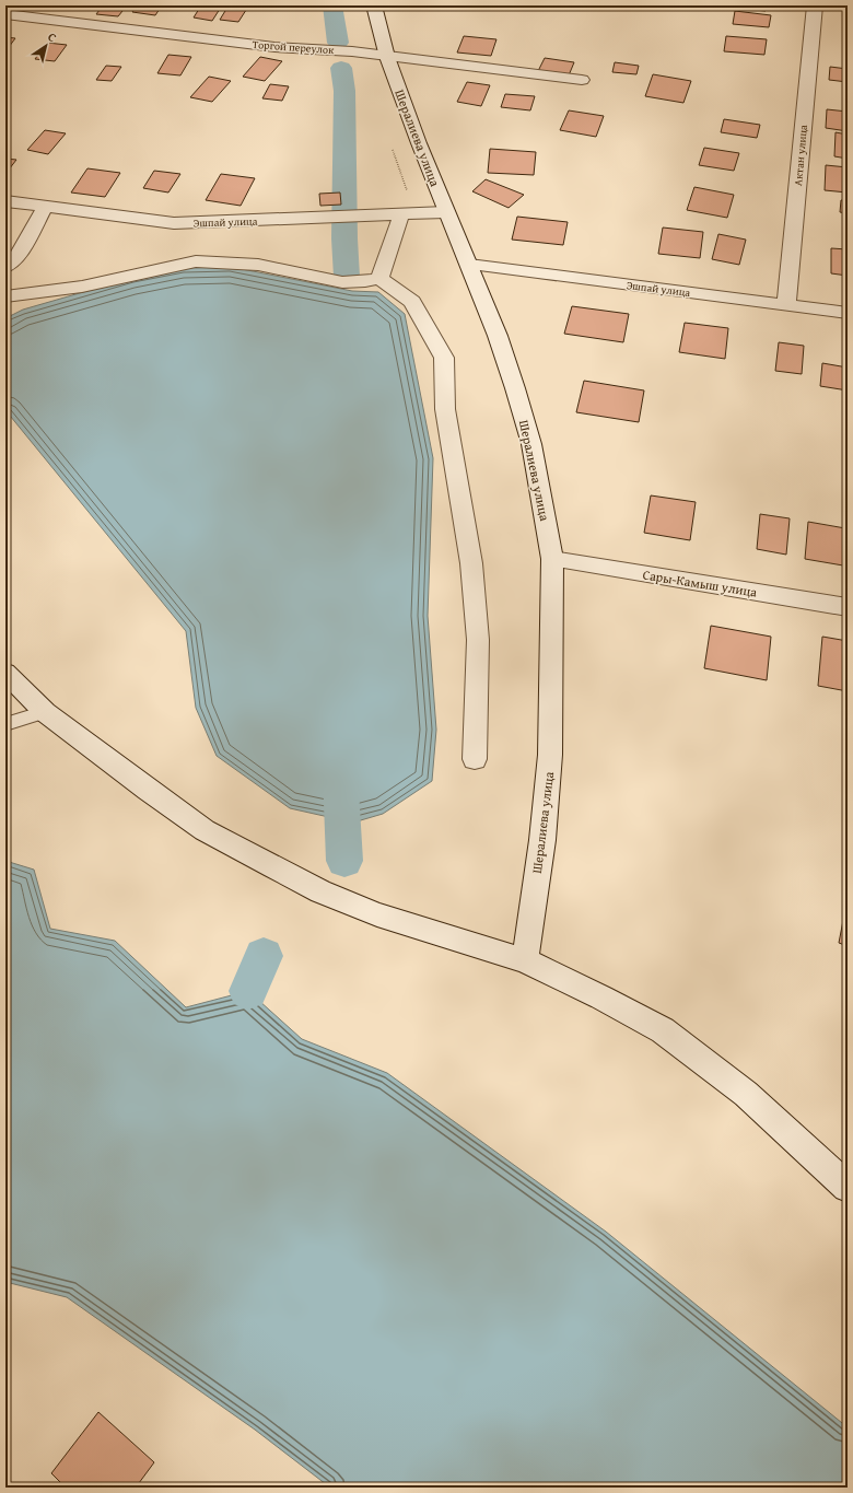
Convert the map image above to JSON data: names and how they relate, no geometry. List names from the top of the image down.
{
  "streets": {
    "street": [
      "Торгой переулок",
      "Шералиева улица",
      "Актан улица",
      "Эшпай улица",
      "Сары-Камыш улица"
    ]
  },
  "crossings": [
    ["Торгой переулок", "Шералиева улица"],
    ["Шералиева улица", "Эшпай улица"],
    ["Шералиева улица", "Сары-Камыш улица"],
    ["Актан улица", "Эшпай улица"]
  ],
  "north": "top right"
}
